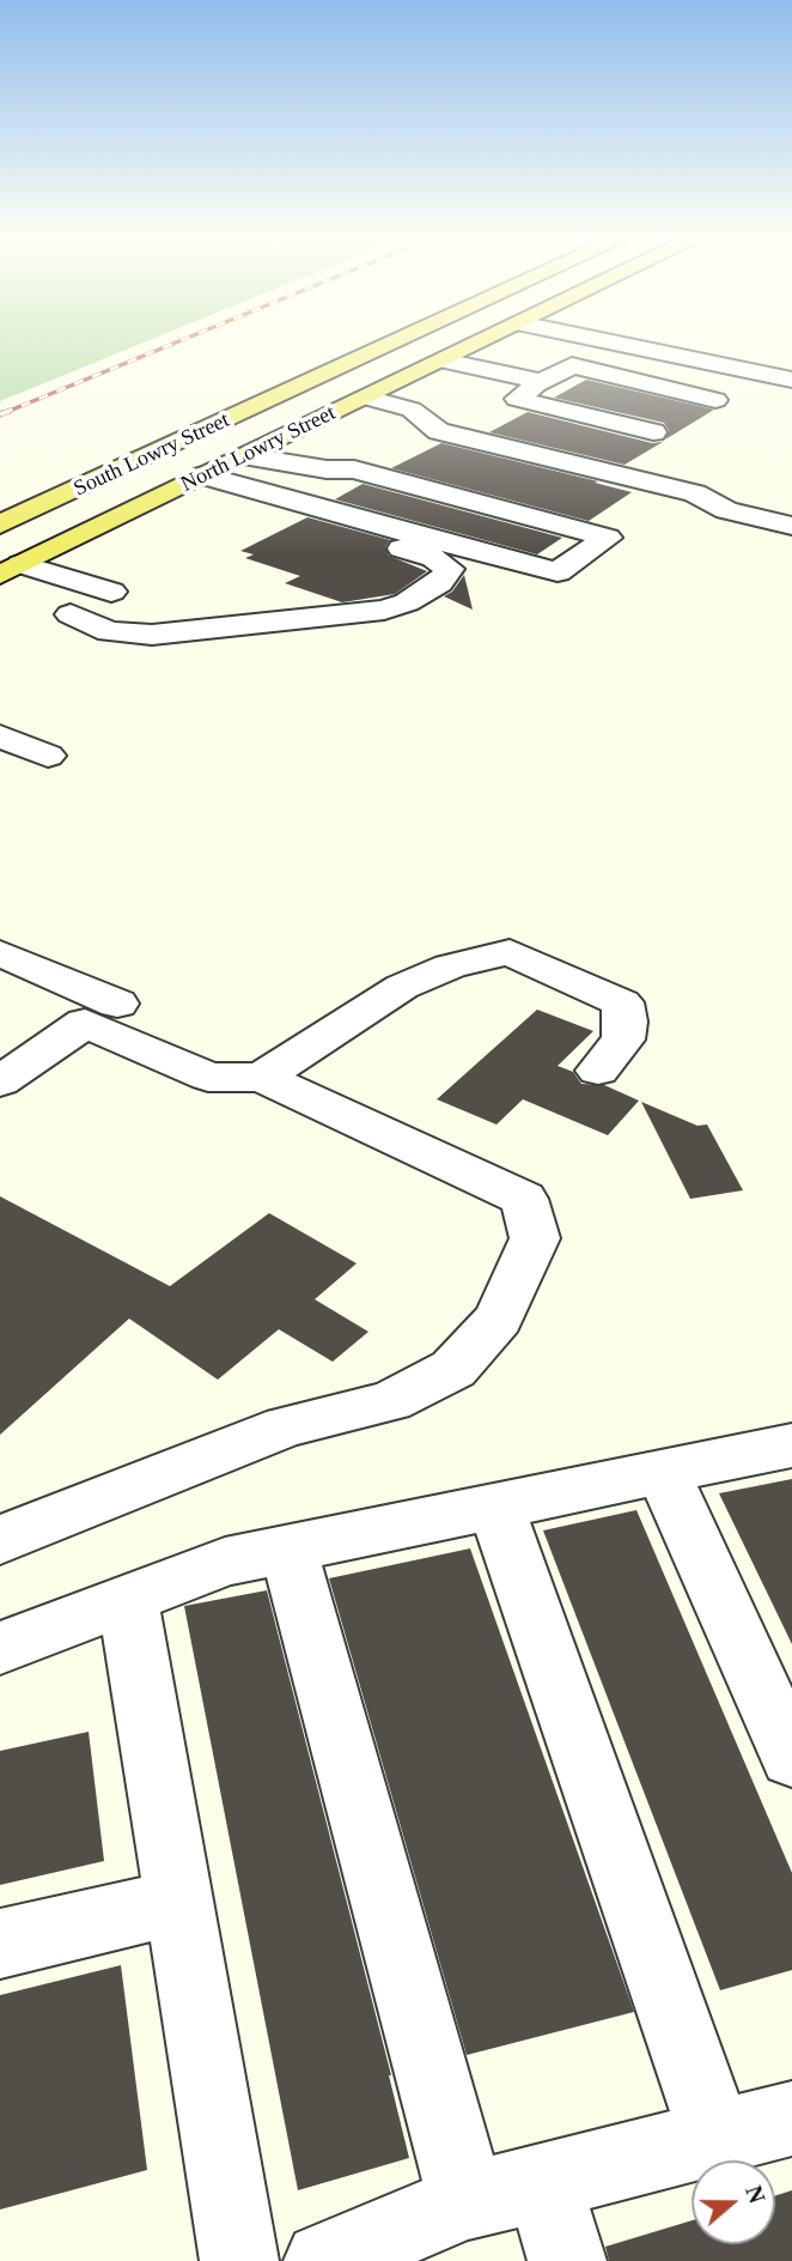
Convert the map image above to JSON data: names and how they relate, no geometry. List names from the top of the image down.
{
  "streets": {
    "main road": ["North Lowry Street", "South Lowry Street"]
  },
  "north": "right"
}
